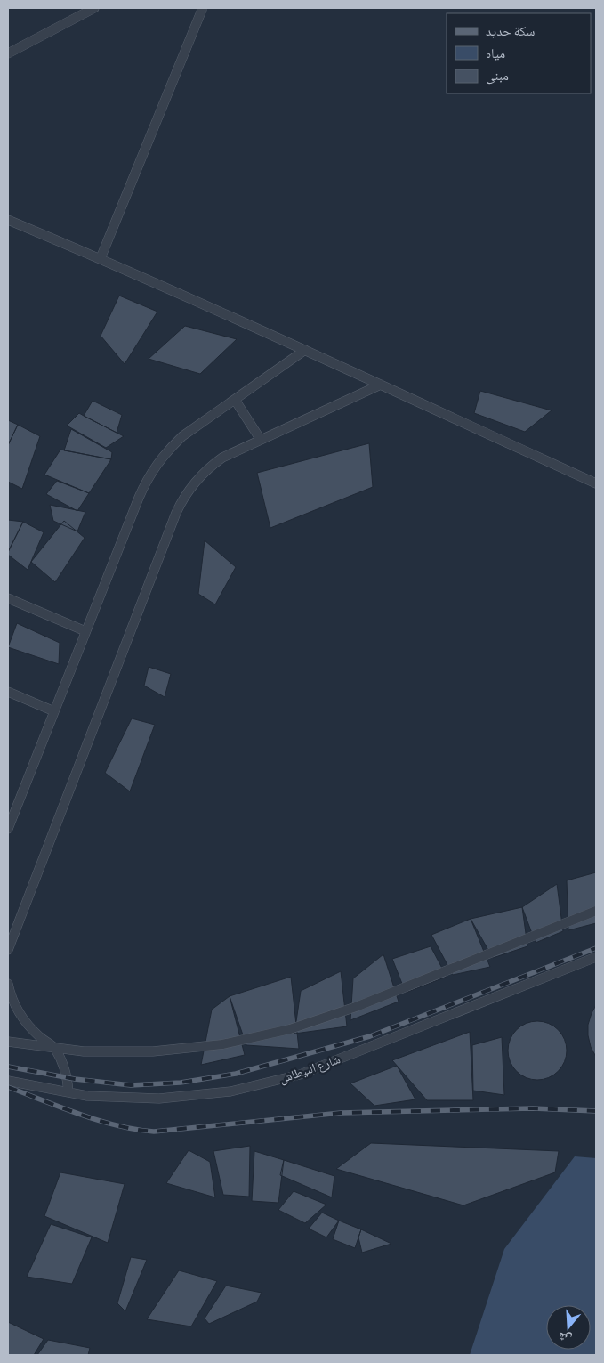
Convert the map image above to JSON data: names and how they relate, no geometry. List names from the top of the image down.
{
  "streets": {
    "lane": ["شارع البيطاش"]
  },
  "legend": ["سكة حديد", "مياه", "مبنى"],
  "north": "bottom"
}
